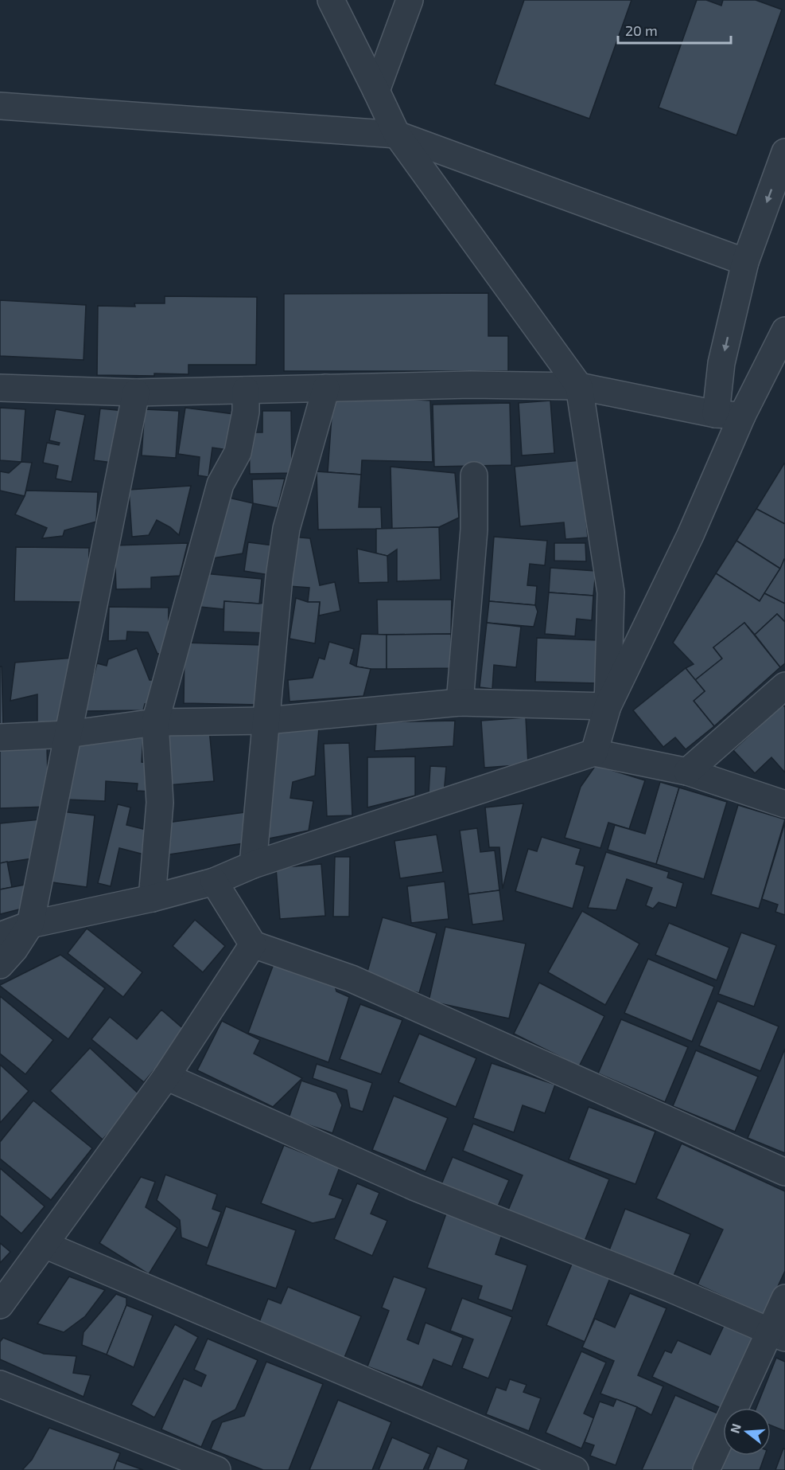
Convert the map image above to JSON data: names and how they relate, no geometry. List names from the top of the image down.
{
  "scale_bar": "20 m",
  "north": "left"
}
